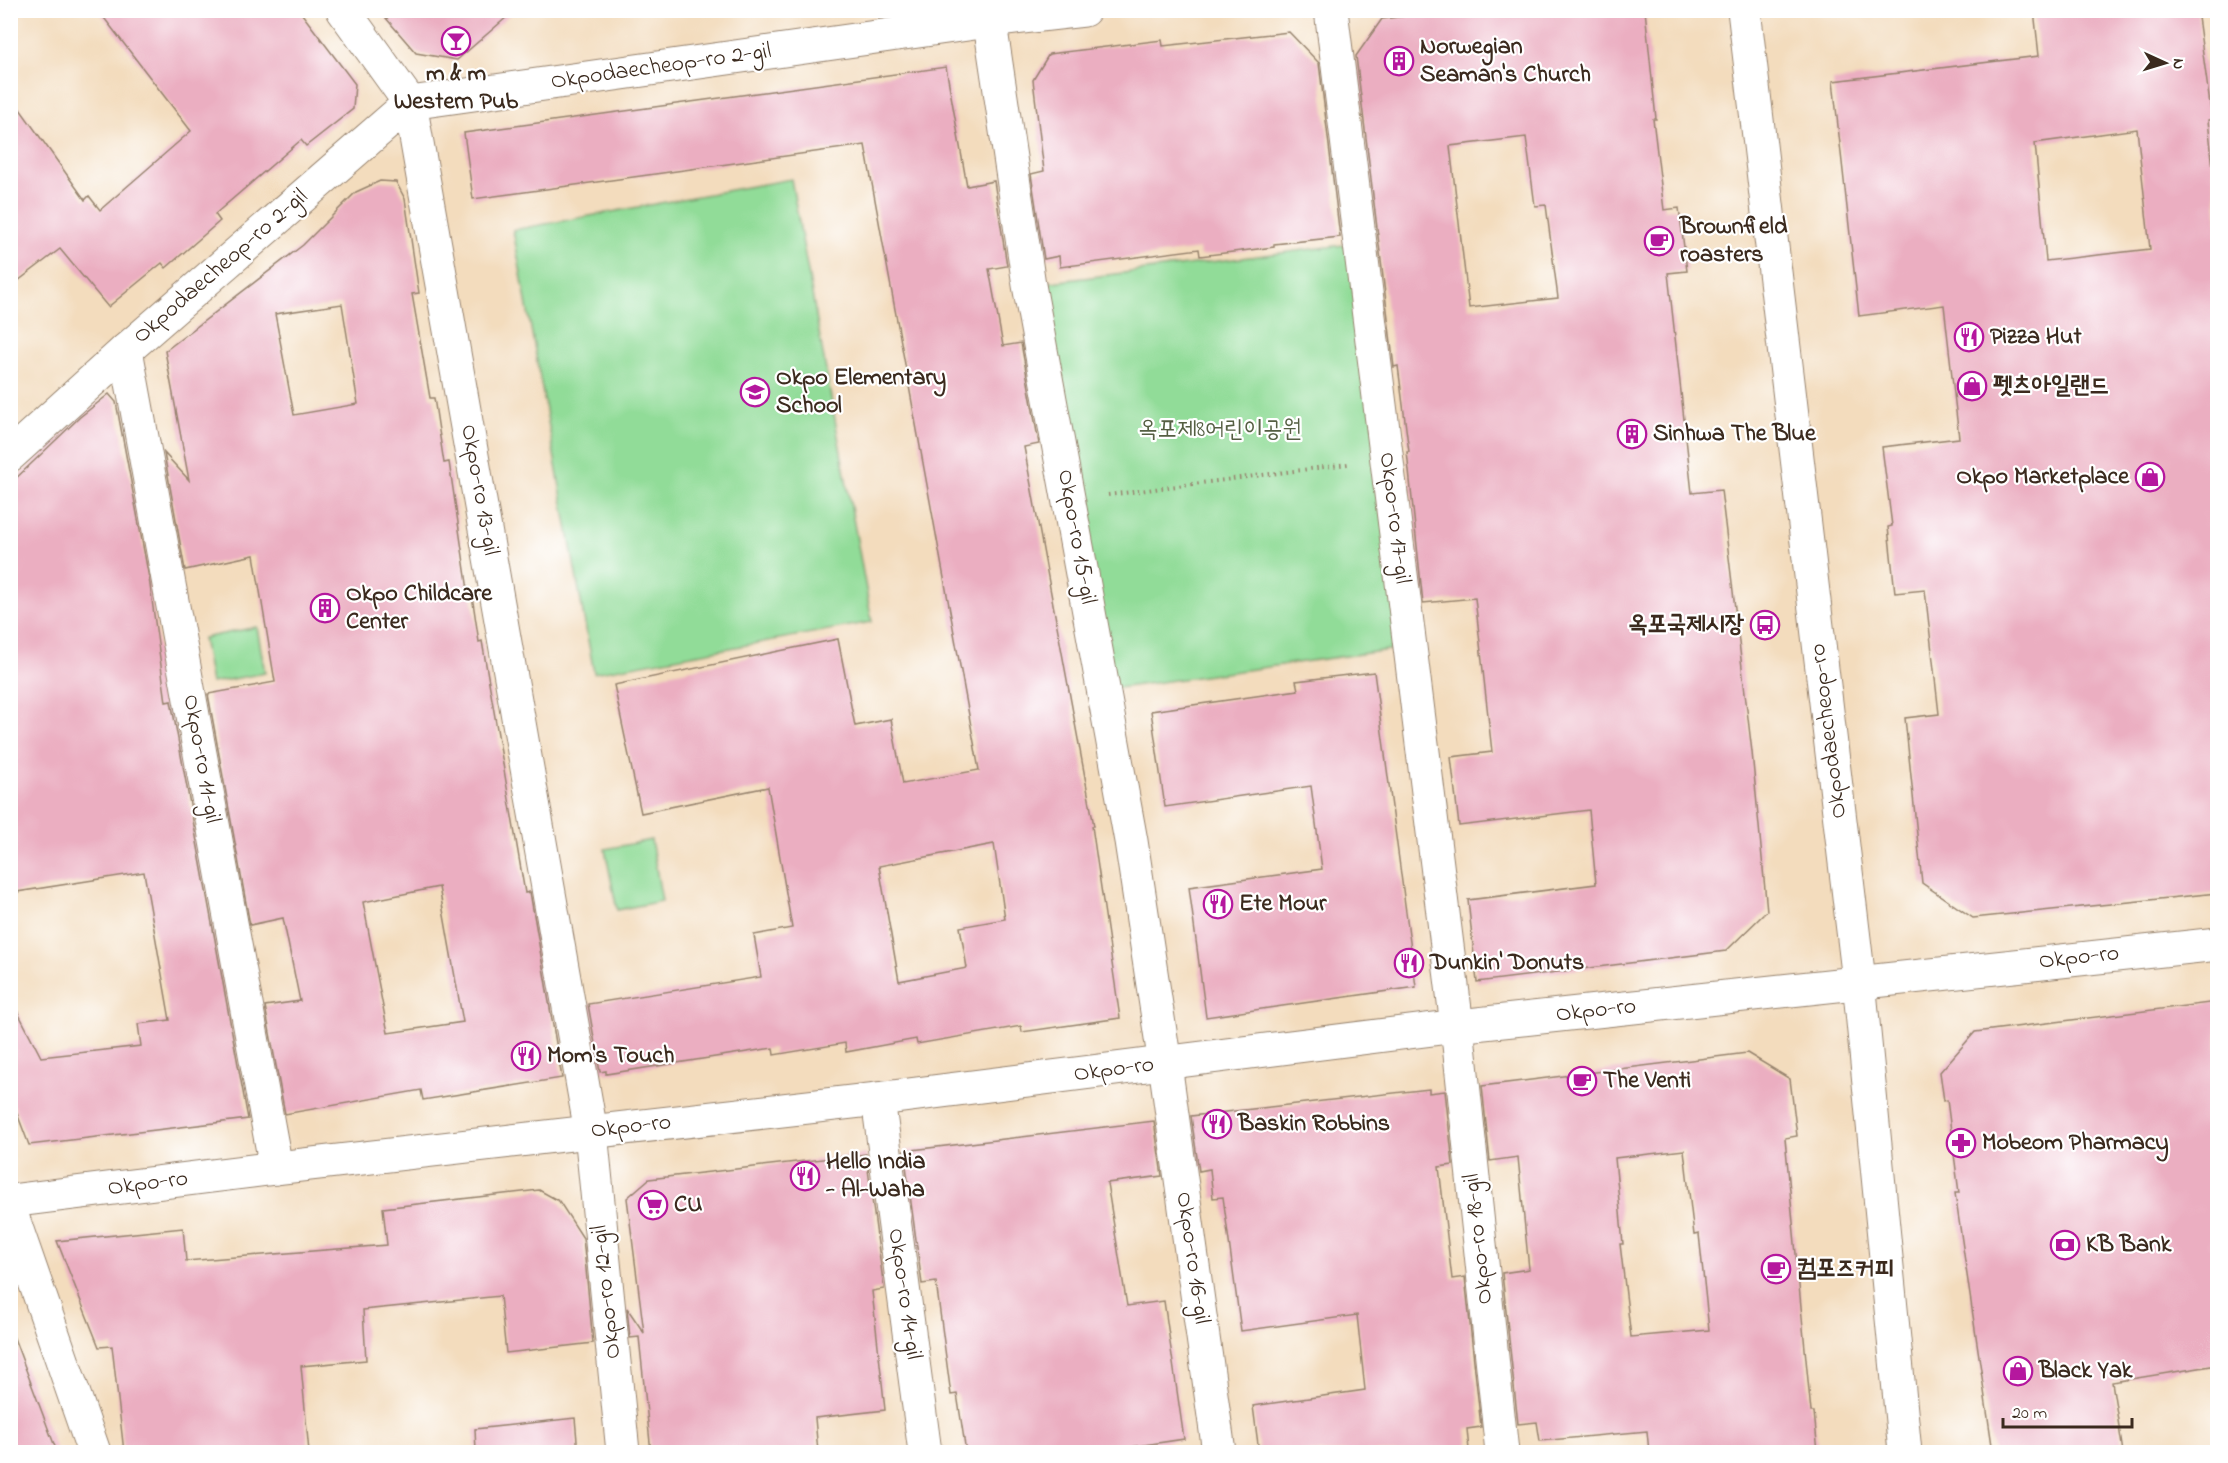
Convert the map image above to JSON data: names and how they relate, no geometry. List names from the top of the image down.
{
  "streets": {
    "street": [
      "Okpodaecheop-ro 2-gil",
      "Okpo-ro 13-gil",
      "Okpo-ro 17-gil",
      "Okpo-ro 15-gil",
      "Okpodaecheop-ro",
      "Okpo-ro 11-gil",
      "Okpo-ro",
      "Okpo-ro 18-gil",
      "Okpo-ro 16-gil",
      "Okpo-ro 12-gil",
      "Okpo-ro 14-gil"
    ]
  },
  "crossings": [
    ["Okpodaecheop-ro 2-gil", "Okpo-ro 13-gil"],
    ["Okpodaecheop-ro 2-gil", "Okpo-ro 15-gil"],
    ["Okpodaecheop-ro 2-gil", "Okpo-ro 11-gil"],
    ["Okpo-ro 13-gil", "Okpo-ro"],
    ["Okpo-ro 13-gil", "Okpo-ro 12-gil"],
    ["Okpo-ro 17-gil", "Okpo-ro"],
    ["Okpo-ro 17-gil", "Okpo-ro 18-gil"],
    ["Okpo-ro 15-gil", "Okpo-ro"],
    ["Okpo-ro 15-gil", "Okpo-ro 16-gil"],
    ["Okpodaecheop-ro", "Okpo-ro"],
    ["Okpo-ro 11-gil", "Okpo-ro"],
    ["Okpo-ro", "Okpo-ro 18-gil"],
    ["Okpo-ro", "Okpo-ro 16-gil"],
    ["Okpo-ro", "Okpo-ro 12-gil"],
    ["Okpo-ro", "Okpo-ro 14-gil"]
  ],
  "parks": ["옥포제8어린이공원"],
  "places": {
    "bar": ["m & m Western Pub"],
    "building": ["Norwegian Seaman's Church", "Sinhwa The Blue", "Okpo Childcare Center"],
    "cafe": ["Brownfield roasters", "The Venti", "컴포즈커피"],
    "restaurant": [
      "Pizza Hut",
      "Ete Mour",
      "Dunkin' Donuts",
      "Mom's Touch",
      "Baskin Robbins",
      "Hello India - Al-Waha"
    ],
    "shop": ["펫츠아일랜드", "Okpo Marketplace", "Black Yak"],
    "school or university": ["Okpo Elementary School"],
    "bus stop": ["옥포국제시장"],
    "pharmacy": ["Mobeom Pharmacy"],
    "supermarket": ["CU"],
    "bank": ["KB Bank"]
  },
  "scale_bar": "20 m",
  "north": "right"
}
